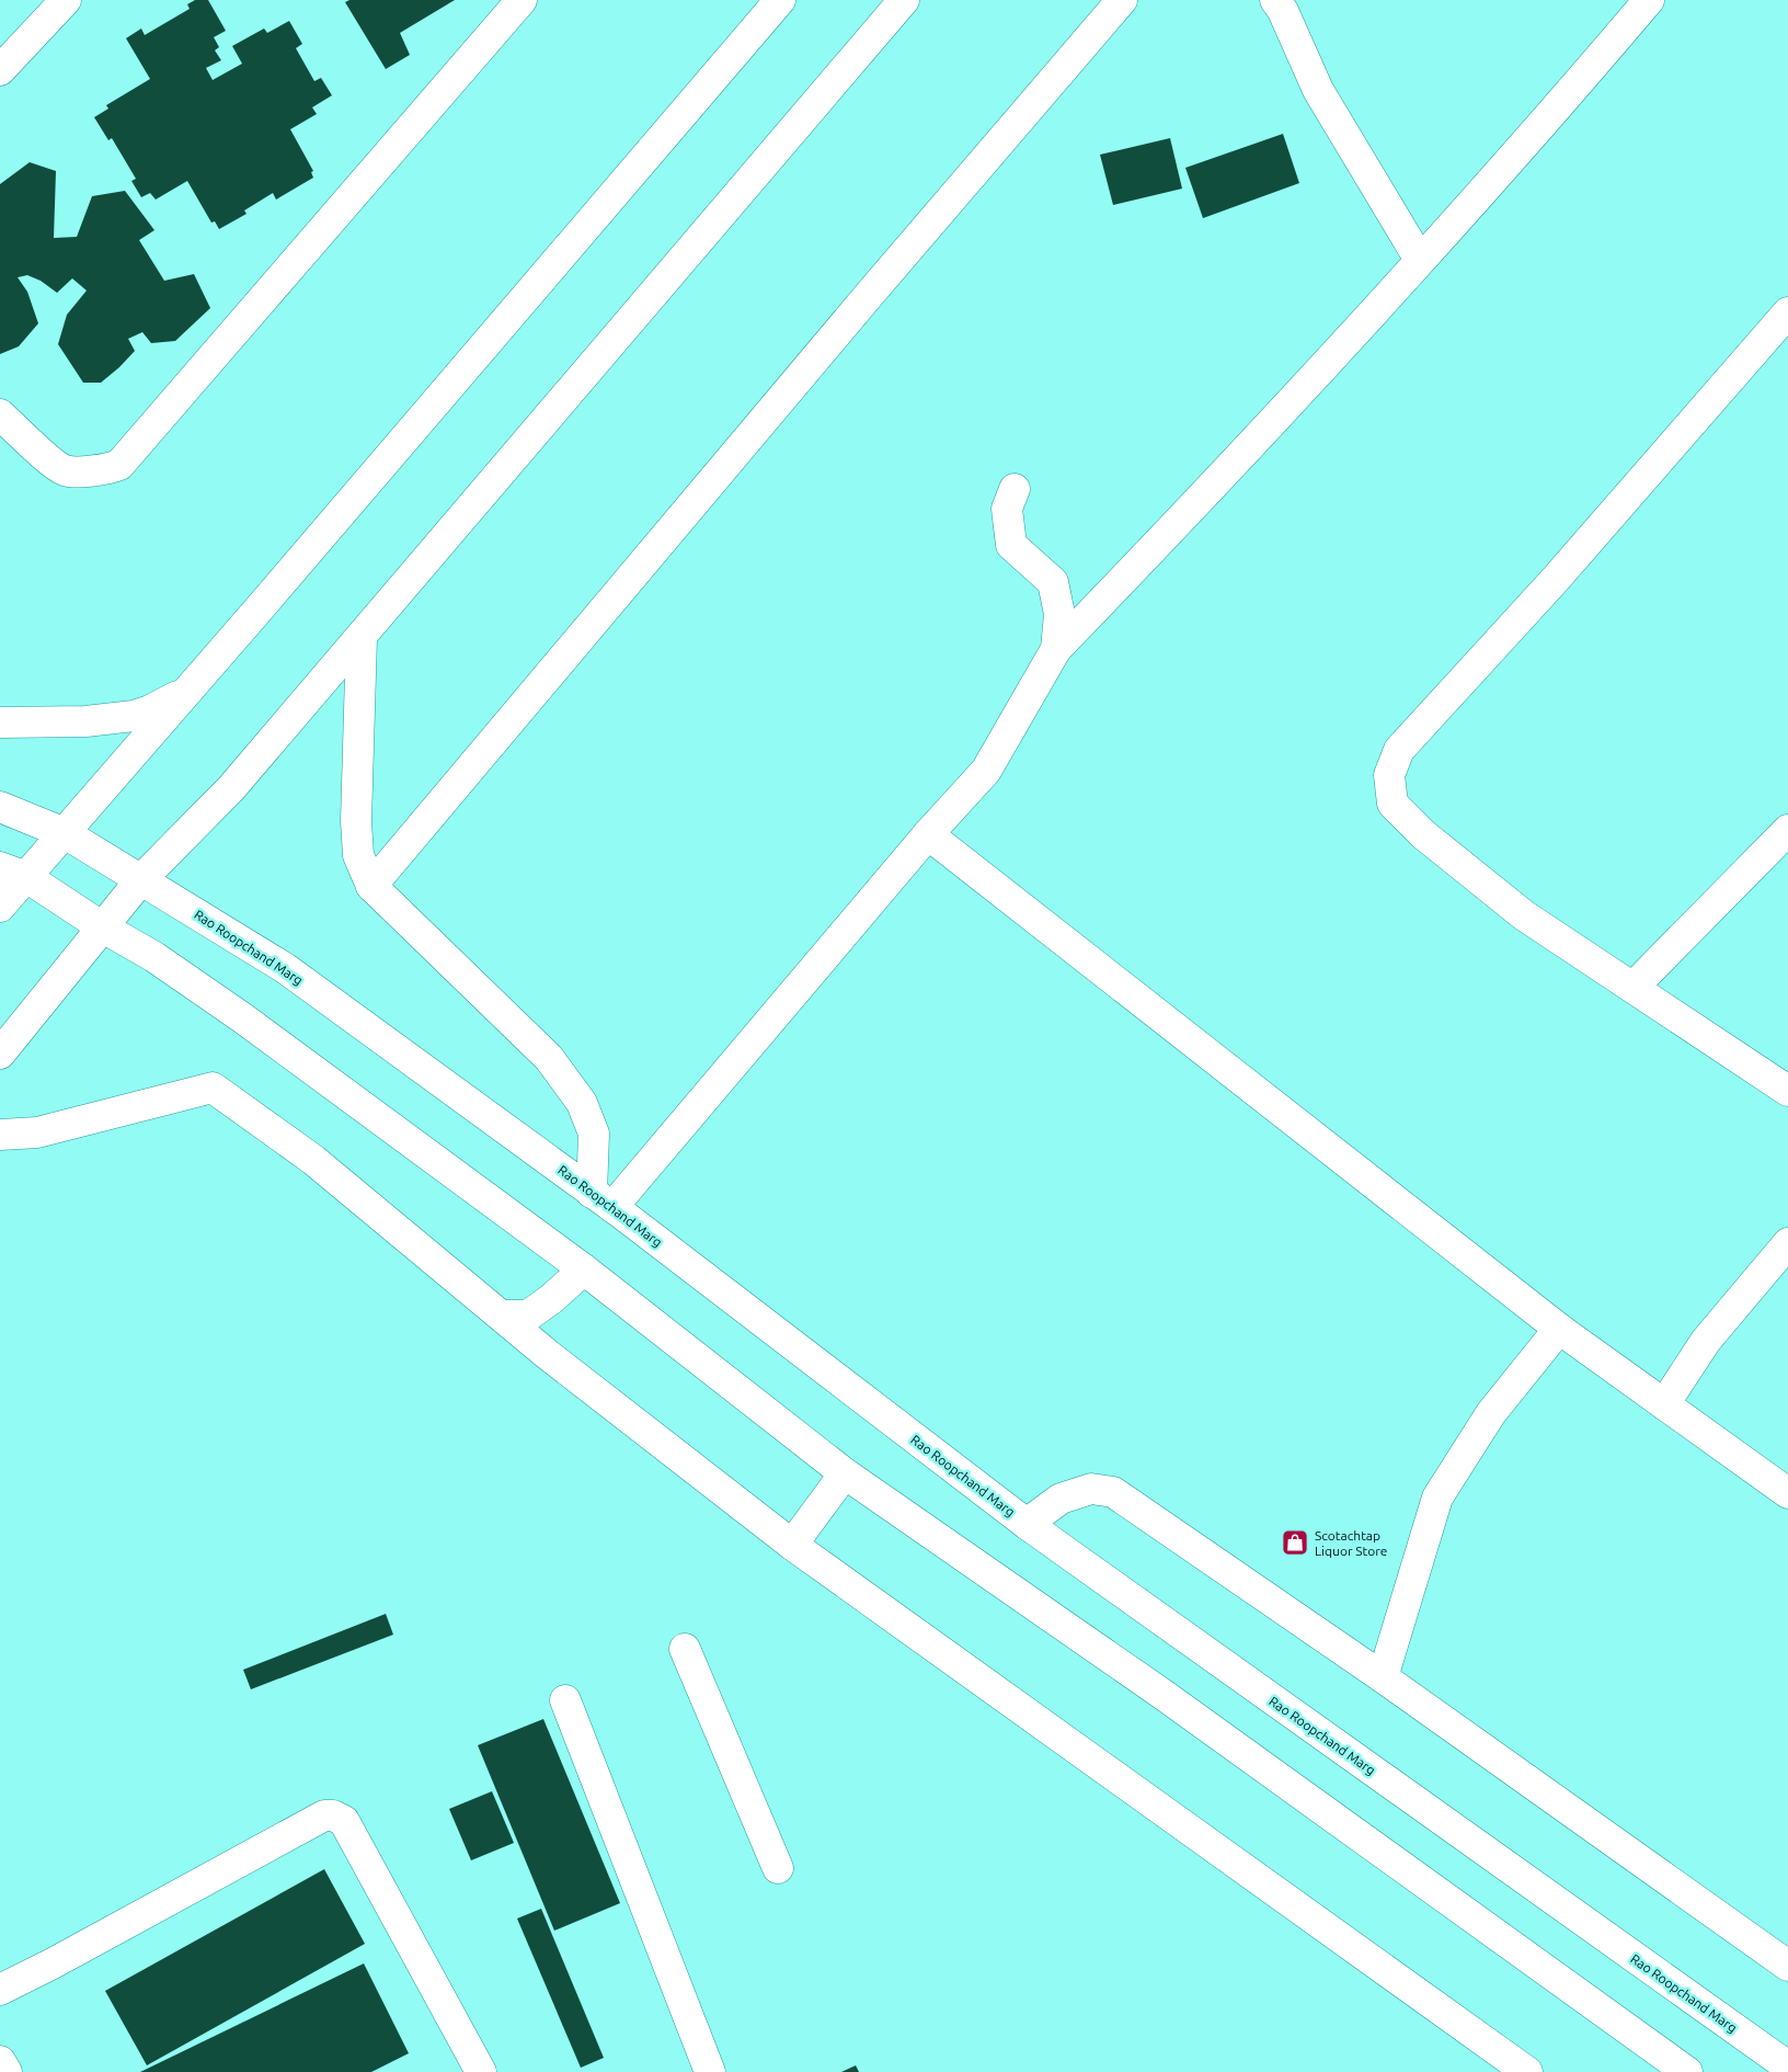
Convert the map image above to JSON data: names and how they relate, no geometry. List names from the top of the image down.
{
  "streets": {
    "street": ["Rao Roopchand Marg"]
  },
  "places": {
    "shop": ["Scotachtap Liquor Store"]
  }
}
